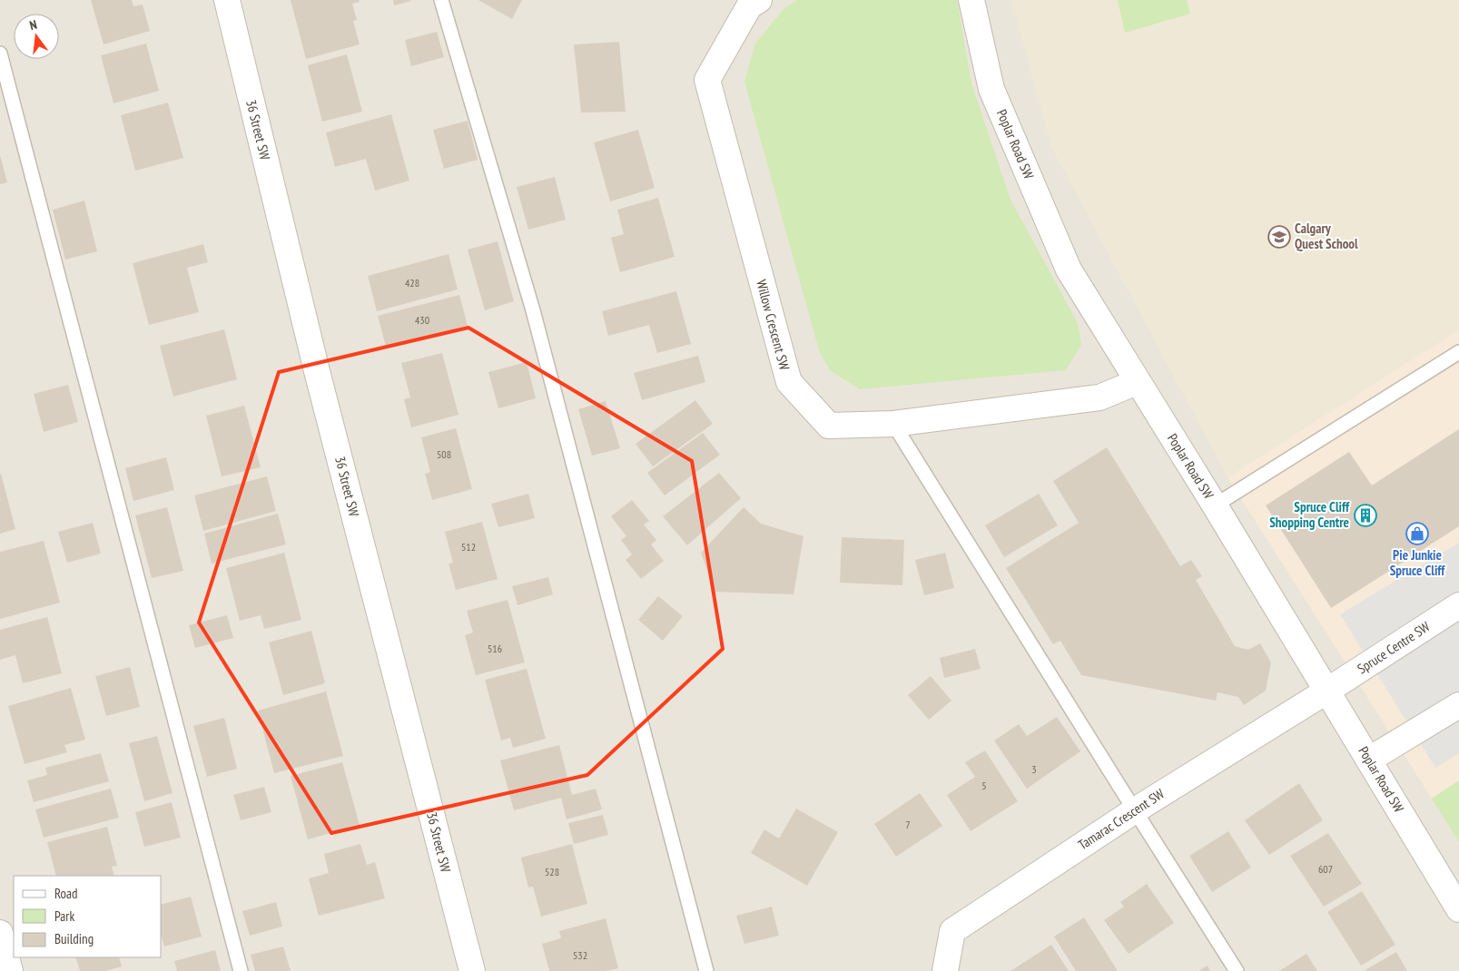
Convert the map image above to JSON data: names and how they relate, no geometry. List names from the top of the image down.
{
  "streets": {
    "street": [
      "36 Street SW",
      "Poplar Road SW",
      "Willow Crescent SW",
      "Spruce Centre SW",
      "Tamarac Crescent SW"
    ]
  },
  "crossings": [
    ["Poplar Road SW", "Willow Crescent SW"],
    ["Poplar Road SW", "Spruce Centre SW"],
    ["Poplar Road SW", "Tamarac Crescent SW"],
    ["Spruce Centre SW", "Tamarac Crescent SW"]
  ],
  "places": {
    "school or university": ["Calgary Quest School"],
    "building": ["Spruce Cliff Shopping Centre"],
    "shop": ["Pie Junkie Spruce Cliff"]
  },
  "house_numbers": [
    "428",
    "430",
    "508",
    "512",
    "516",
    "3",
    "5",
    "7",
    "607",
    "528",
    "532"
  ],
  "legend": ["Road", "Park", "Building"],
  "north": "top"
}
